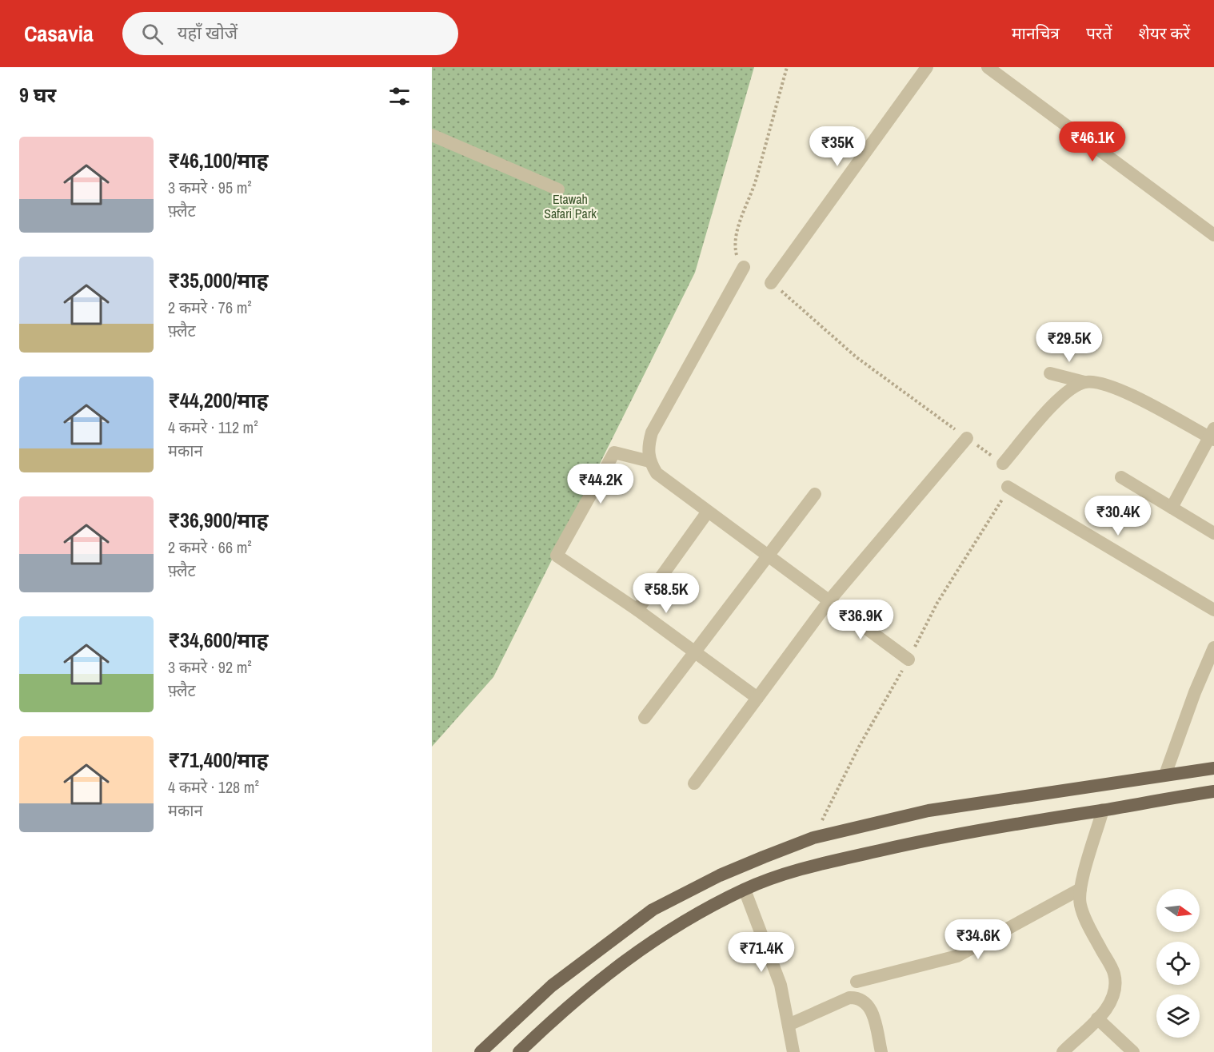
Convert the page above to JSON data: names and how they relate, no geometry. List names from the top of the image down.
{
  "parks": ["Etawah Safari Park"],
  "north": "right",
  "page": {
    "header": "Casavia",
    "search": "यहाँ खोजें",
    "nav": ["मानचित्र", "परतें", "शेयर करें"],
    "heading": "9 घर",
    "price": [
      "₹46.1K",
      "₹35K",
      "₹29.5K",
      "₹44.2K",
      "₹30.4K",
      "₹58.5K",
      "₹36.9K",
      "₹34.6K",
      "₹71.4K"
    ],
    "list": [
      {
        "name": "₹46,100/माह",
        "note": "3 कमरे · 95 m² · फ़्लैट"
      },
      {
        "name": "₹35,000/माह",
        "note": "2 कमरे · 76 m² · फ़्लैट"
      },
      {
        "name": "₹44,200/माह",
        "note": "4 कमरे · 112 m² · मकान"
      },
      {
        "name": "₹36,900/माह",
        "note": "2 कमरे · 66 m² · फ़्लैट"
      },
      {
        "name": "₹34,600/माह",
        "note": "3 कमरे · 92 m² · फ़्लैट"
      },
      {
        "name": "₹71,400/माह",
        "note": "4 कमरे · 128 m² · मकान"
      }
    ]
  }
}
